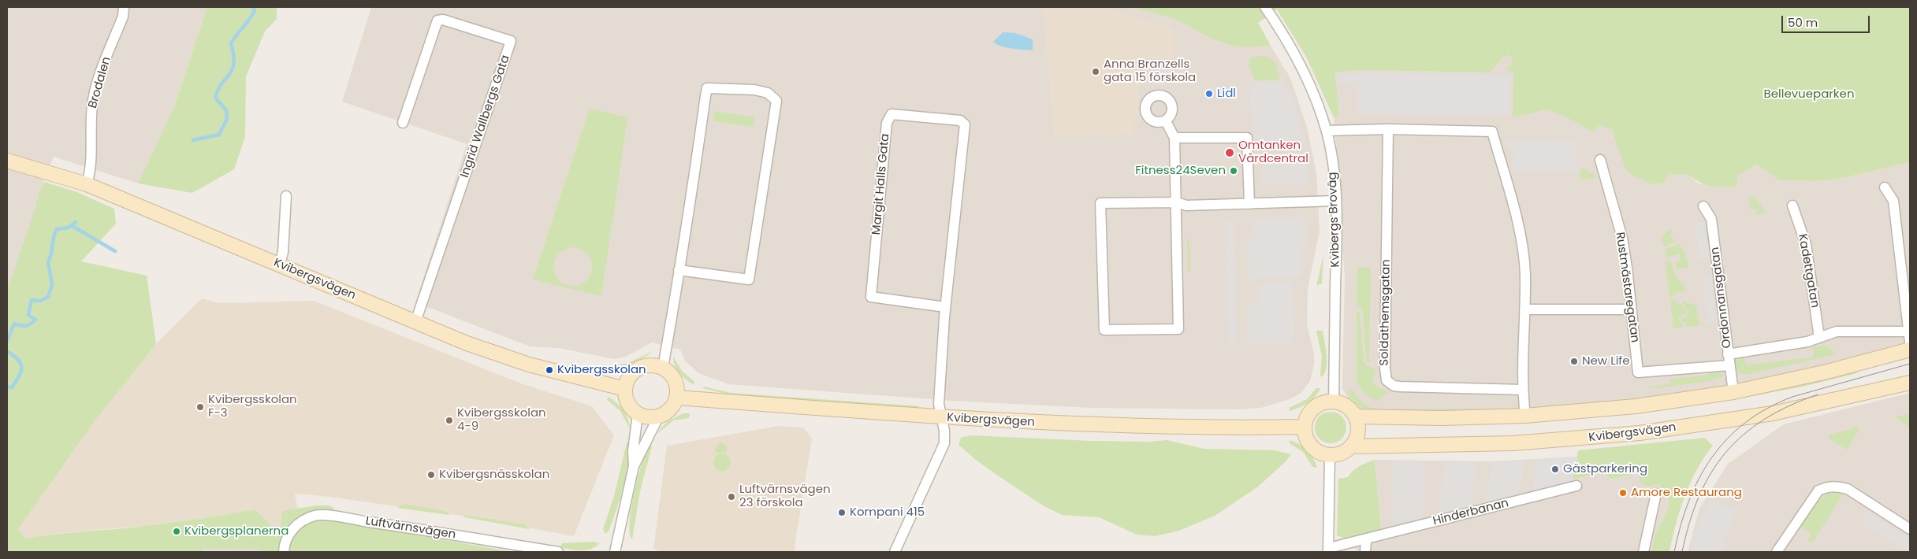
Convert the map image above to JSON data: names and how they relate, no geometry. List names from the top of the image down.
{
  "streets": {
    "street": [
      "Brodalen",
      "Ingrid Wallbergs Gata",
      "Margit Halls Gata",
      "Kvibergs Broväg",
      "Kadettgatan",
      "Kvibergsvägen",
      "Rustmästaregatan",
      "Ordonnansgatan",
      "Soldathemsgatan",
      "Hinderbanan",
      "Luftvärnsvägen"
    ]
  },
  "crossings": [
    ["Brodalen", "Kvibergsvägen"],
    ["Ingrid Wallbergs Gata", "Kvibergsvägen"],
    ["Margit Halls Gata", "Kvibergsvägen"],
    ["Kvibergs Broväg", "Kvibergsvägen"],
    ["Rustmästaregatan", "Ordonnansgatan"]
  ],
  "parks": ["Bellevueparken"],
  "places": [
    "Anna Branzells gata 15 förskola",
    "Lidl",
    "Omtanken Vårdcentral",
    "Fitness24Seven",
    "New Life",
    "Kvibergsskolan",
    "Kvibergsskolan F-3",
    "Kvibergsskolan 4-9",
    "Gästparkering",
    "Kvibergsnässkolan",
    "Amore Restaurang",
    "Luftvärnsvägen 23 förskola",
    "Kompani 415",
    "Kvibergsplanerna"
  ],
  "scale_bar": "50 m"
}
